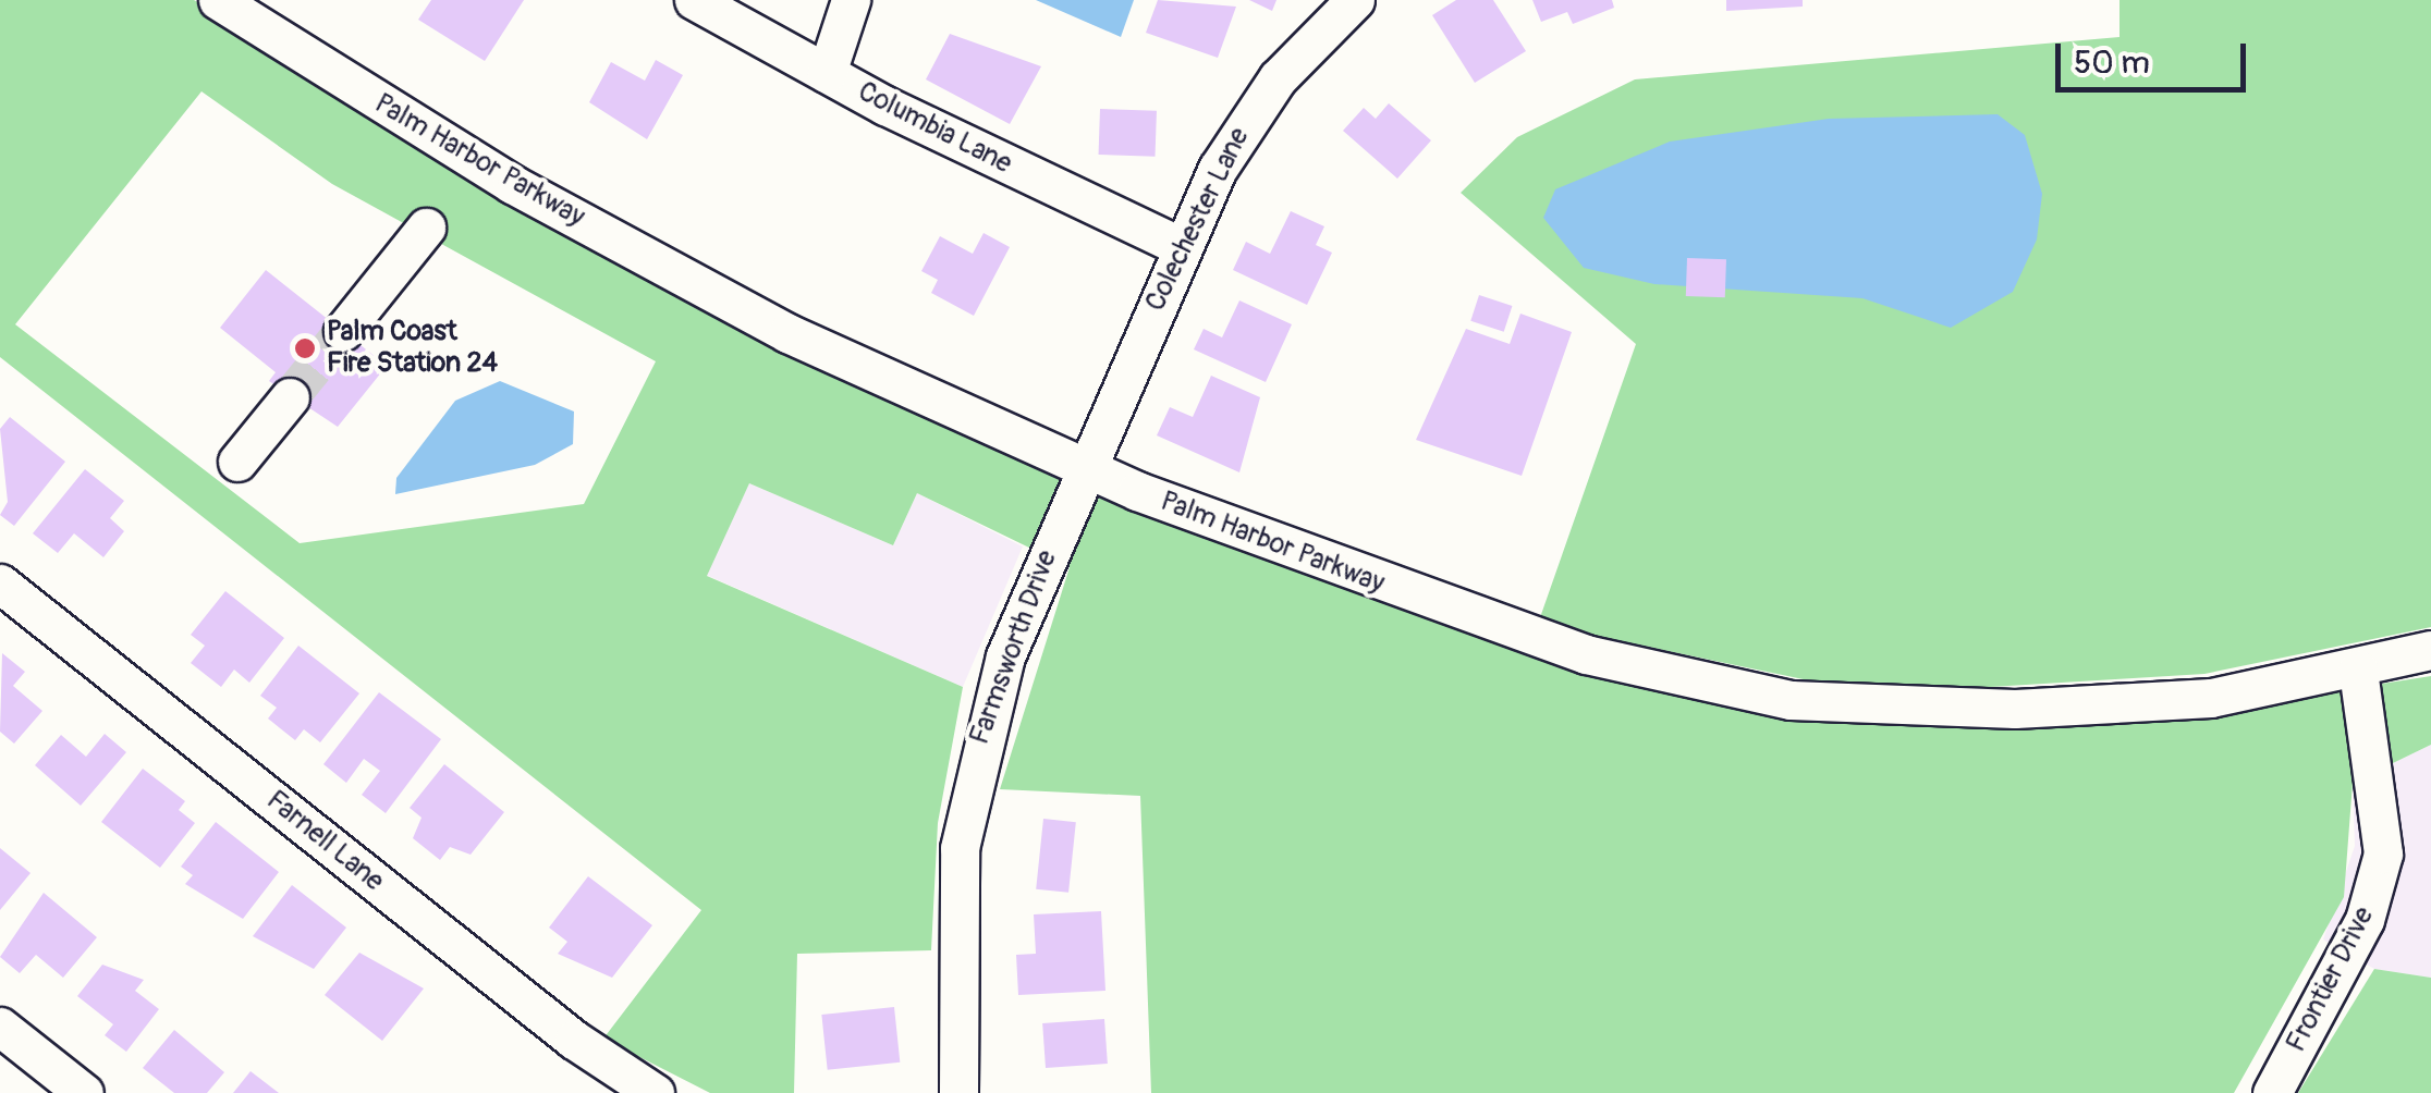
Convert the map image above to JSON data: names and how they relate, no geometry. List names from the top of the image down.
{
  "streets": {
    "street": [
      "Columbia Lane",
      "Palm Harbor Parkway",
      "Colechester Lane",
      "Farmsworth Drive",
      "Farnell Lane",
      "Frontier Drive"
    ]
  },
  "crossings": [
    ["Columbia Lane", "Colechester Lane"],
    ["Palm Harbor Parkway", "Colechester Lane"],
    ["Palm Harbor Parkway", "Farmsworth Drive"],
    ["Palm Harbor Parkway", "Frontier Drive"],
    ["Colechester Lane", "Farmsworth Drive"]
  ],
  "places": ["Palm Coast Fire Station 24"],
  "scale_bar": "50 m"
}
